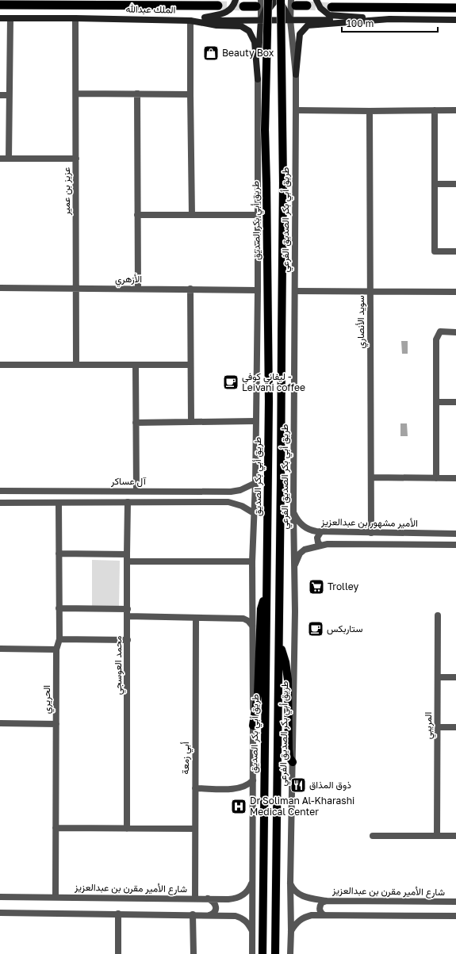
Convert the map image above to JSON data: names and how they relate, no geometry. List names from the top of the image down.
{
  "streets": {
    "highway": ["الملك عبدالله"],
    "main road": ["طريق أبي بكر الصديق"],
    "street": [
      "عزيز بن عمير",
      "طريق أبي بكر الصديق الفرعي",
      "الأزهري",
      "سويد الأنصاري",
      "آل عساكر",
      "الأمير مشهور بن عبدالعزيز",
      "محمد العوسجي",
      "الحريري",
      "المريبي",
      "أبي زمعة",
      "شارع الأمير مقرن بن عبدالعزيز"
    ]
  },
  "crossings": [
    ["الملك عبدالله", "عزيز بن عمير"],
    ["عزيز بن عمير", "الأزهري"],
    ["طريق أبي بكر الصديق الفرعي", "الأمير مشهور بن عبدالعزيز"],
    ["طريق أبي بكر الصديق الفرعي", "شارع الأمير مقرن بن عبدالعزيز"],
    ["سويد الأنصاري", "الأمير مشهور بن عبدالعزيز"],
    ["الحريري", "شارع الأمير مقرن بن عبدالعزيز"],
    ["أبي زمعة", "شارع الأمير مقرن بن عبدالعزيز"]
  ],
  "places": {
    "shop": ["Beauty Box"],
    "cafe": ["ليفاني كوفي - Leivani coffee", "ستاربكس"],
    "supermarket": ["Trolley"],
    "restaurant": ["ذوق المذاق"],
    "hospital": ["Dr Soliman Al-Kharashi Medical Center"]
  },
  "scale_bar": "100 m"
}
